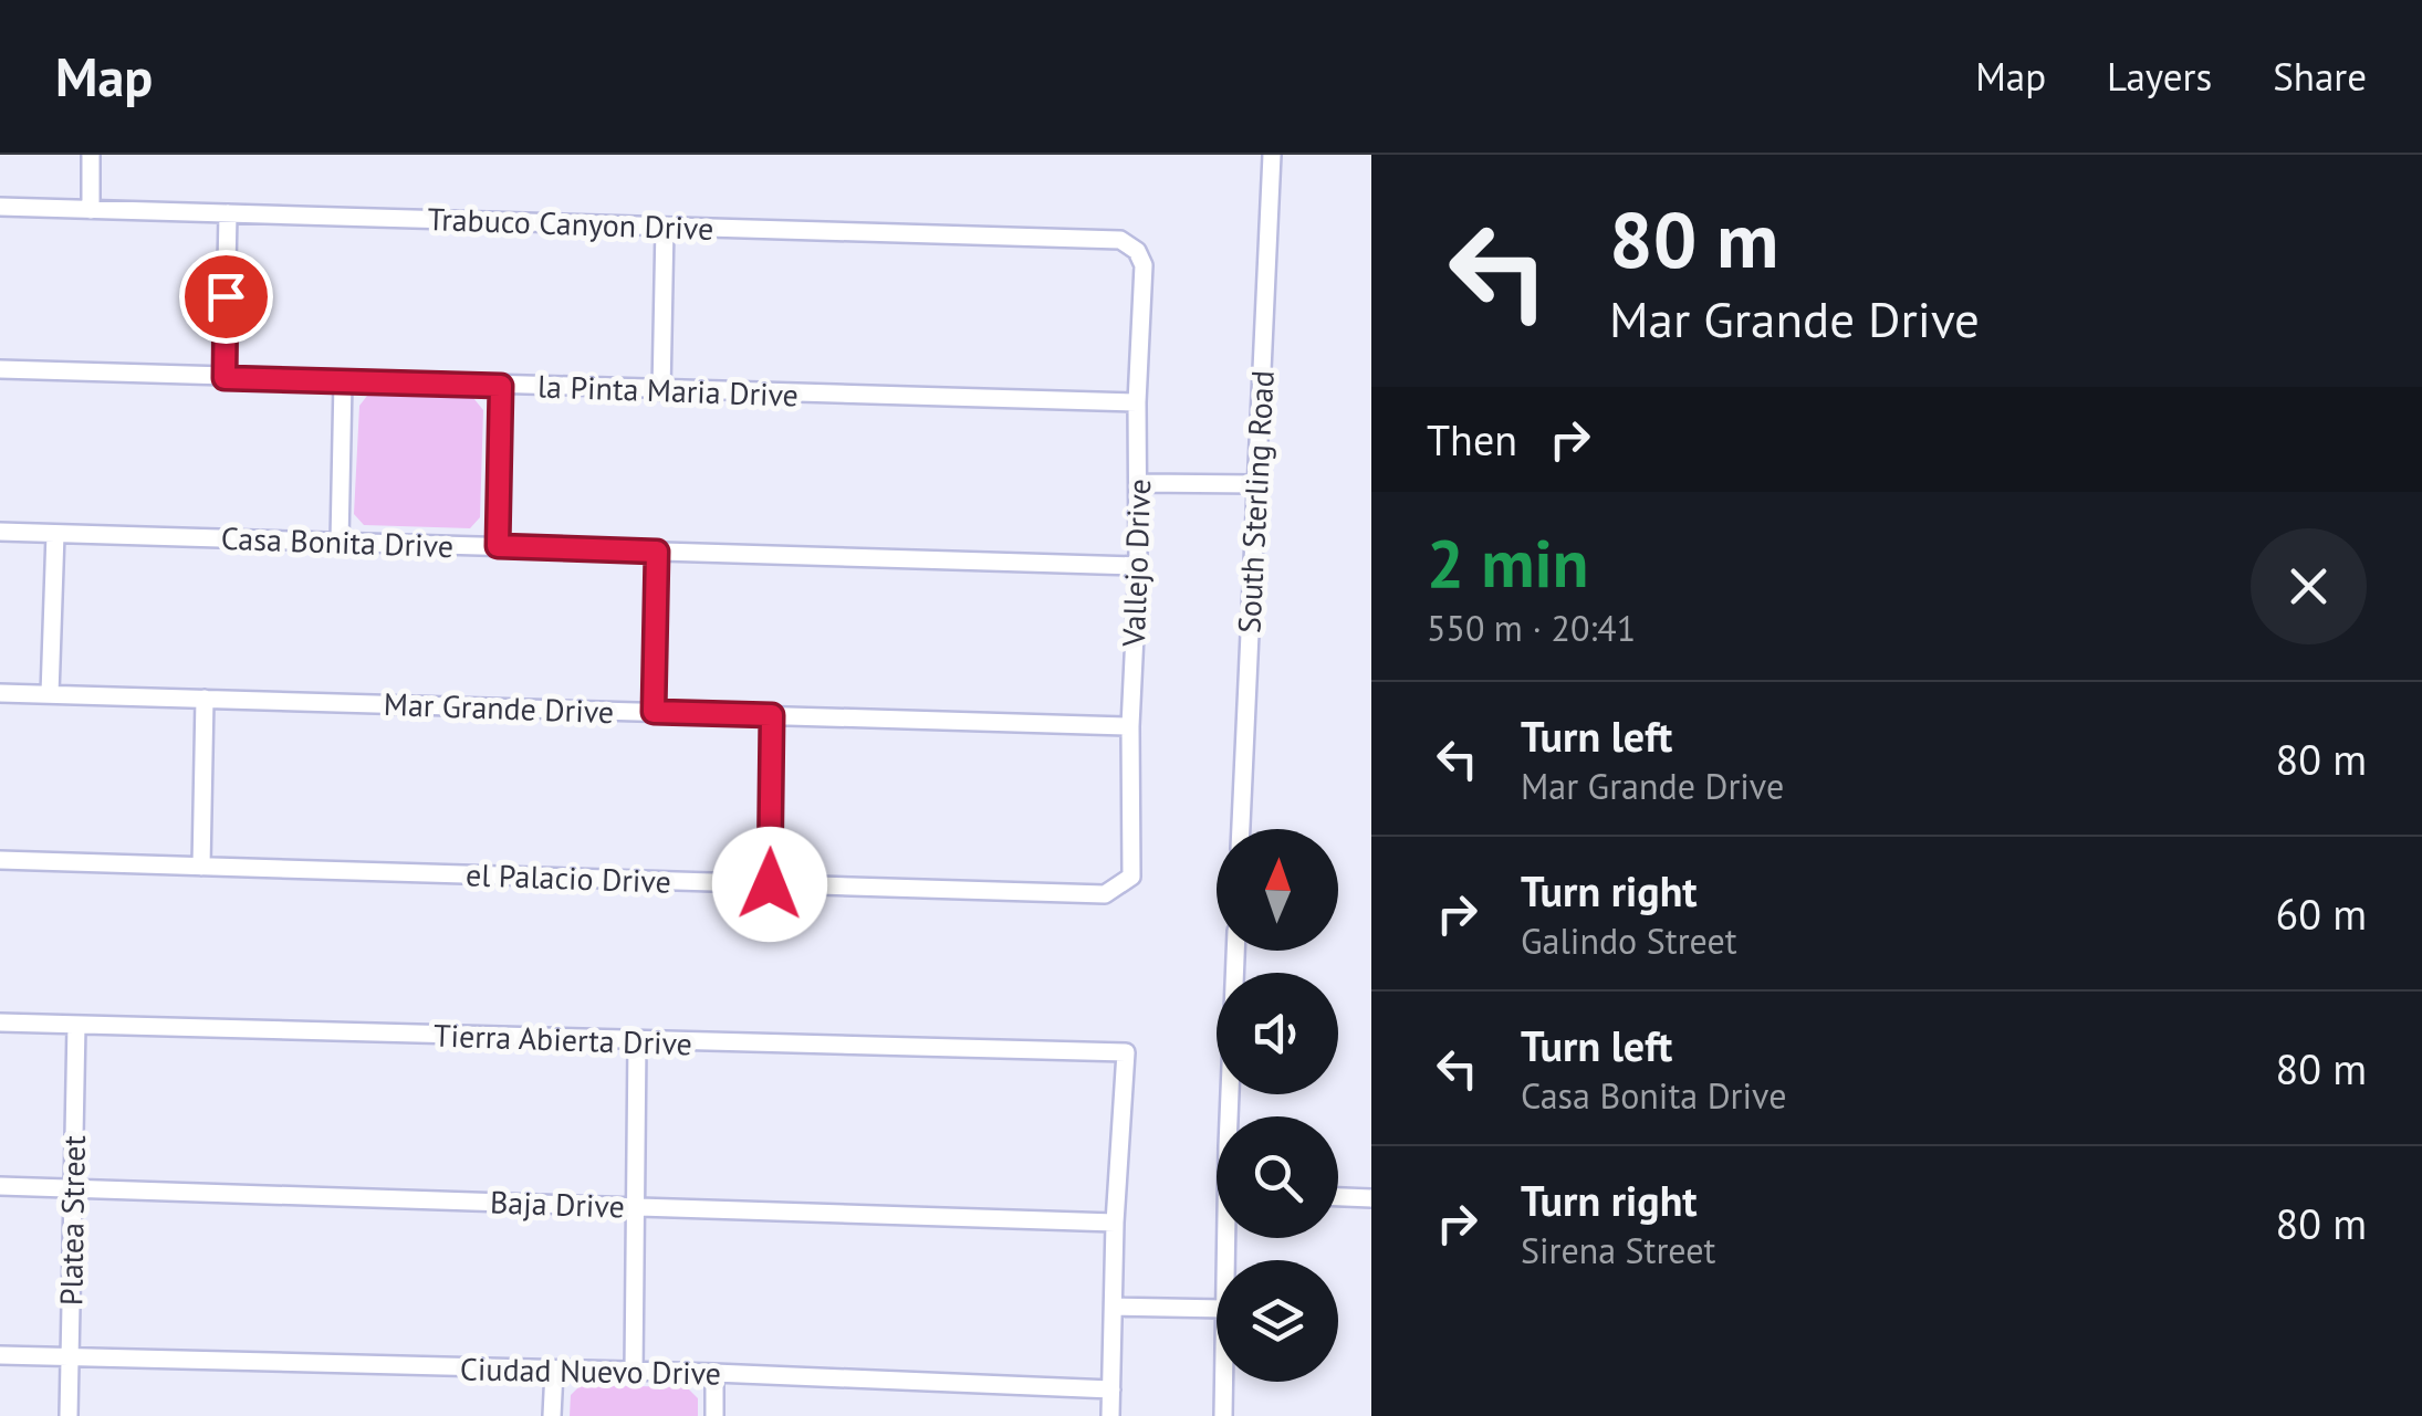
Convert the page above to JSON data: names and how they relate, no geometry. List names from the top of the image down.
{
  "streets": {
    "street": [
      "Trabuco Canyon Drive",
      "la Pinta Maria Drive",
      "South Sterling Road",
      "Casa Bonita Drive",
      "Vallejo Drive",
      "Mar Grande Drive",
      "el Palacio Drive",
      "Tierra Abierta Drive",
      "Baja Drive",
      "Platea Street",
      "Ciudad Nuevo Drive"
    ]
  },
  "crossings": [
    ["Trabuco Canyon Drive", "Vallejo Drive"],
    ["la Pinta Maria Drive", "Vallejo Drive"],
    ["Casa Bonita Drive", "Vallejo Drive"],
    ["Vallejo Drive", "Mar Grande Drive"],
    ["Vallejo Drive", "el Palacio Drive"],
    ["Tierra Abierta Drive", "Baja Drive"],
    ["Tierra Abierta Drive", "Platea Street"],
    ["Baja Drive", "Platea Street"],
    ["Platea Street", "Ciudad Nuevo Drive"]
  ],
  "north": "top",
  "page": {
    "header": "Map",
    "nav": ["Map", "Layers", "Share"],
    "turn": ["80 m", "Mar Grande Drive"],
    "then": "Then",
    "heading": ["2 min", "550 m · 20:41"],
    "list": [
      {
        "name": "Turn left",
        "note": "Mar Grande Drive",
        "value": "80 m"
      },
      {
        "name": "Turn right",
        "note": "Galindo Street",
        "value": "60 m"
      },
      {
        "name": "Turn left",
        "note": "Casa Bonita Drive",
        "value": "80 m"
      },
      {
        "name": "Turn right",
        "note": "Sirena Street",
        "value": "80 m"
      }
    ]
  }
}
